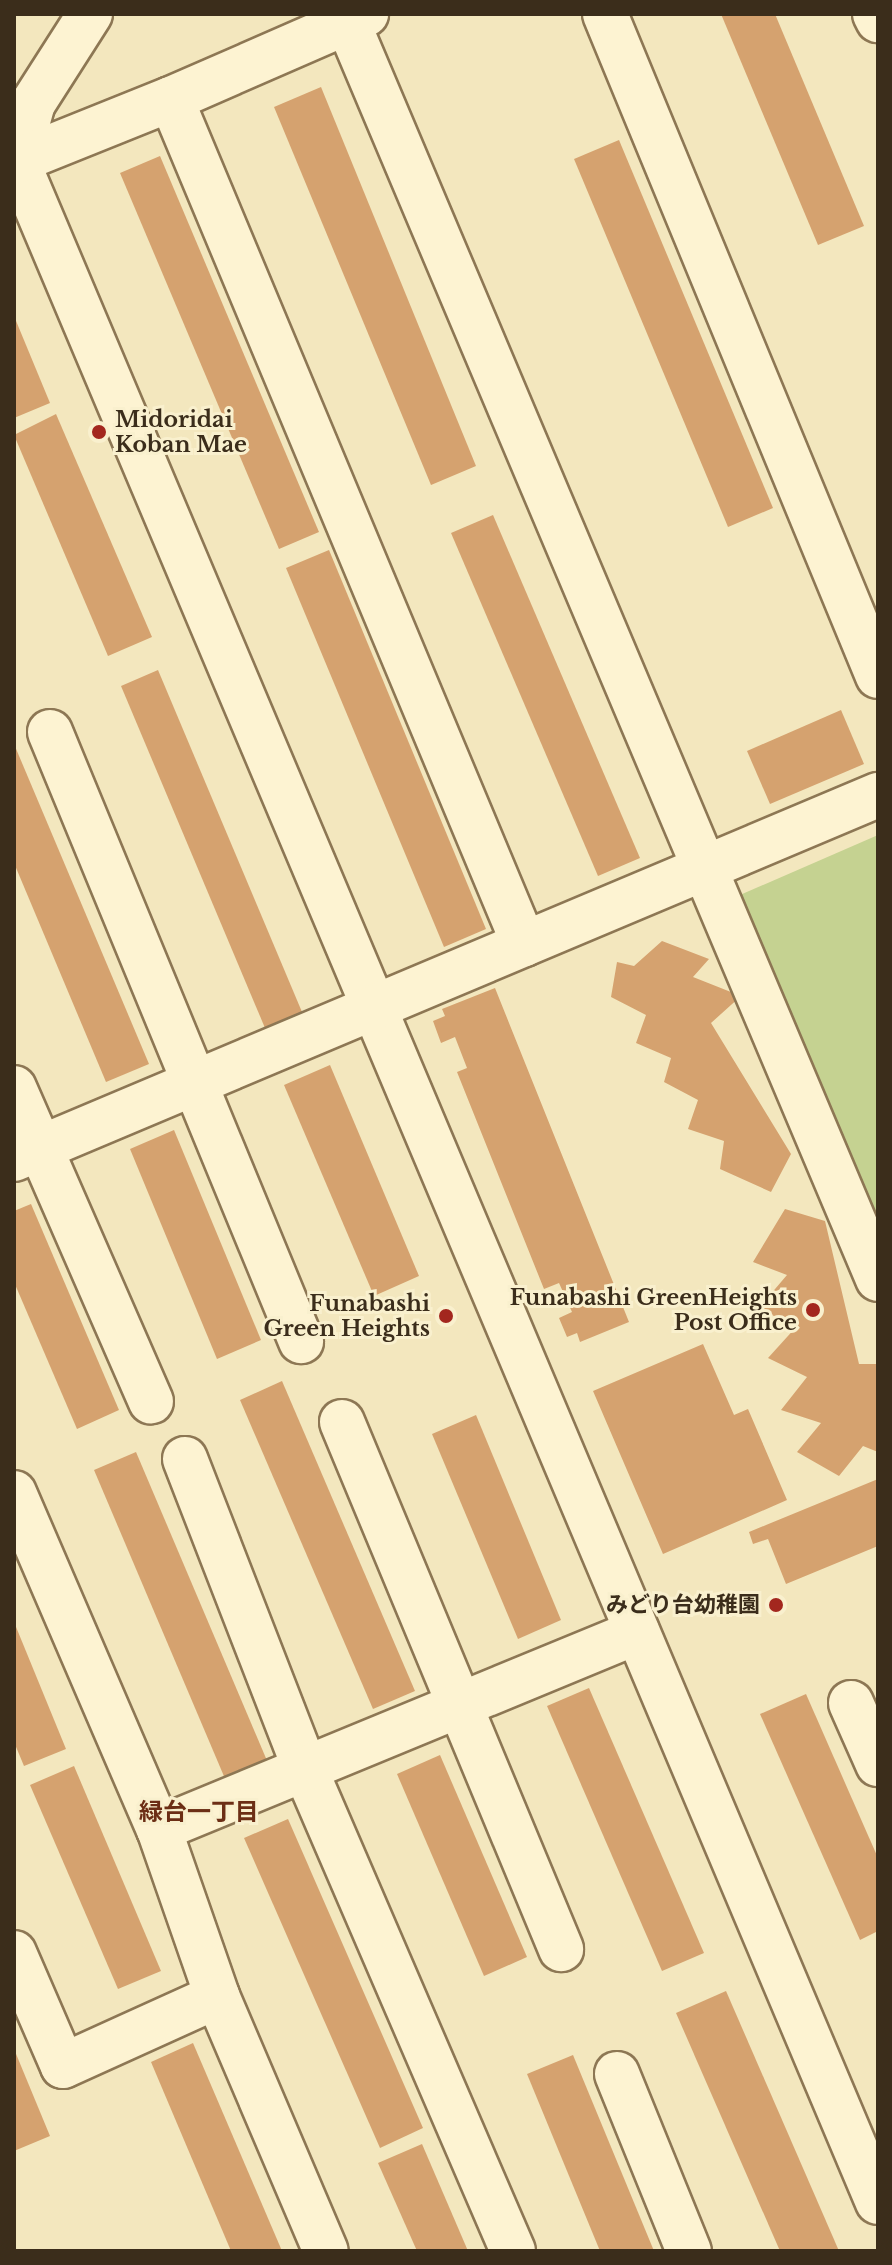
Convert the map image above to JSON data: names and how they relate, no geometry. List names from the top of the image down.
{
  "districts": ["緑台一丁目"],
  "places": [
    "Midoridai Koban Mae",
    "Funabashi GreenHeights Post Office",
    "Funabashi Green Heights",
    "みどり台幼稚園"
  ]
}
